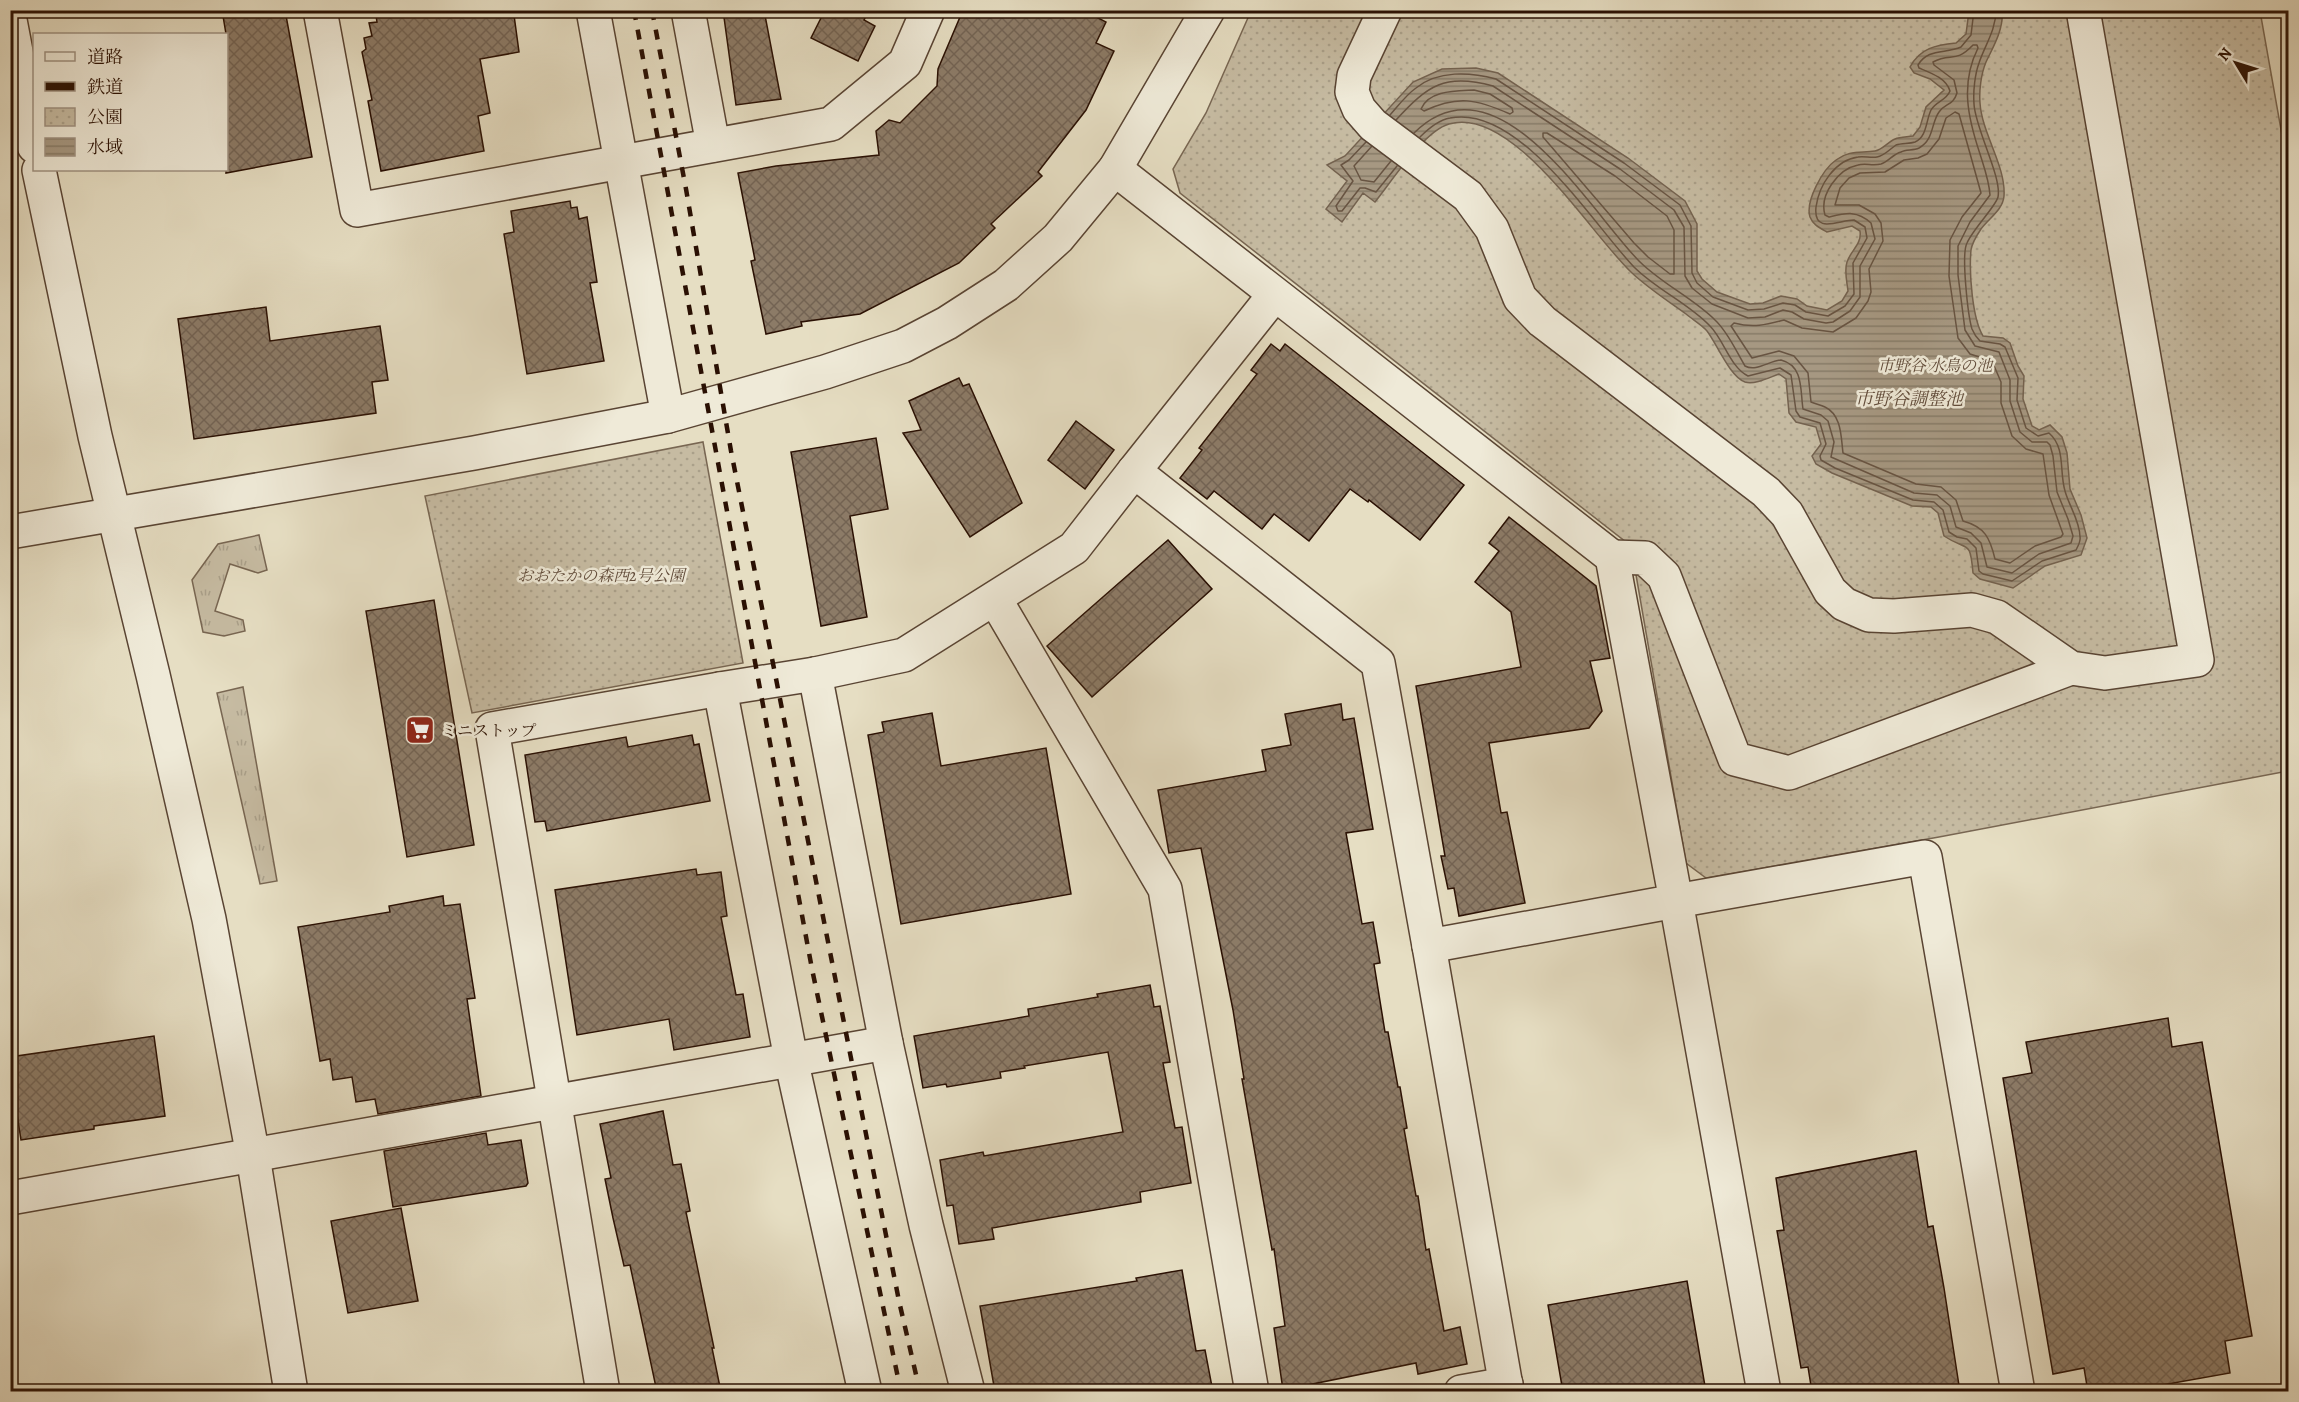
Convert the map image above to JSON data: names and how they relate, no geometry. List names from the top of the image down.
{
  "water": ["市野谷調整池"],
  "parks": ["市野谷 水鳥の池", "おおたかの森西2号公園"],
  "places": {
    "supermarket": ["ミニストップ"]
  },
  "legend": [
    "道路",
    "鉄道",
    "公園",
    "水域"
  ],
  "north": "top left"
}
